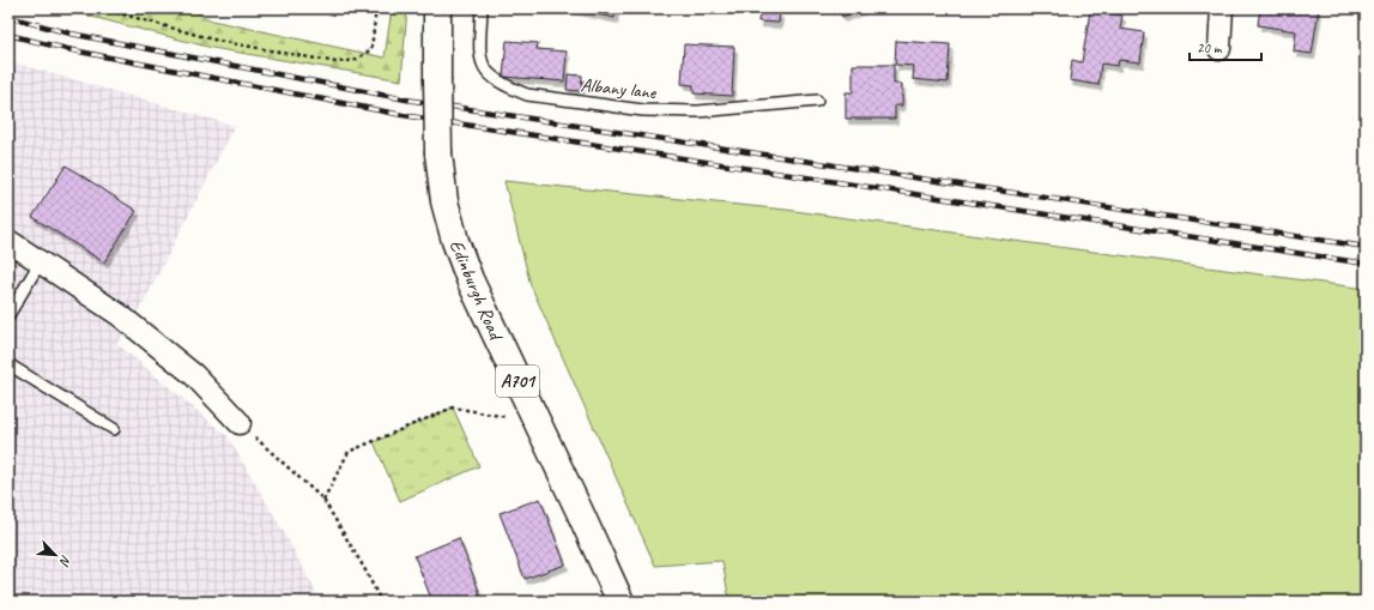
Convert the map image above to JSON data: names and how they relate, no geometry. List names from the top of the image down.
{
  "streets": {
    "main road": ["Edinburgh Road", "A701"],
    "lane": ["Albany lane"]
  },
  "scale_bar": "20 m",
  "north": "bottom right"
}
